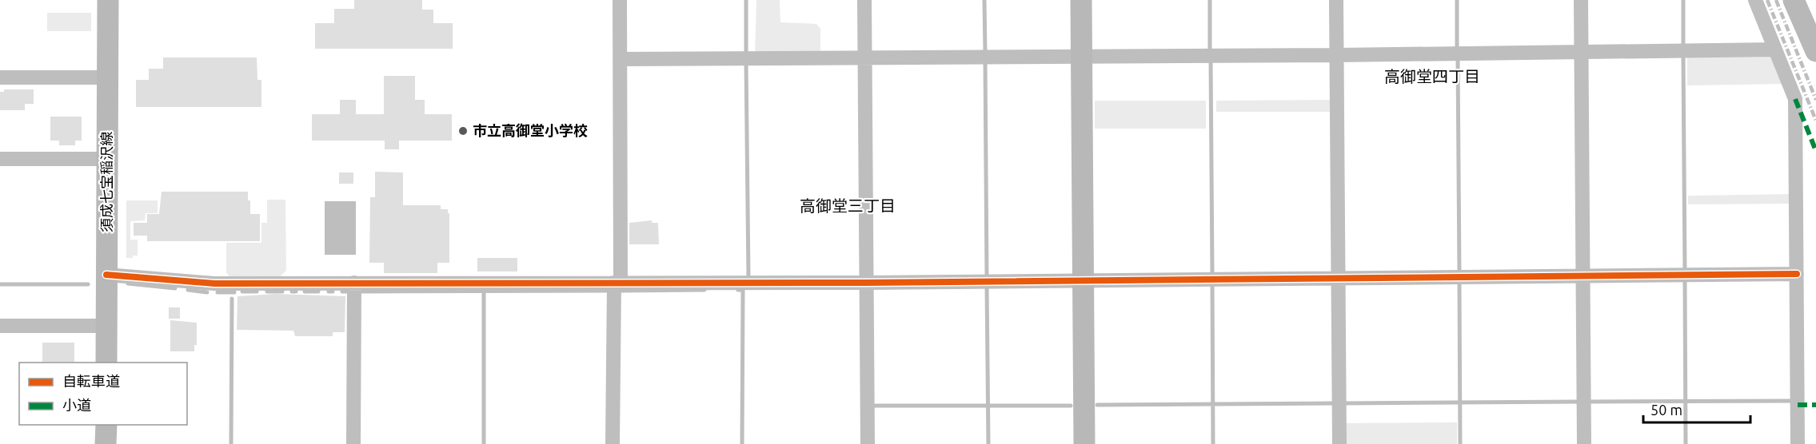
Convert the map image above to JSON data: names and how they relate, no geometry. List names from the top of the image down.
{
  "streets": {
    "street": ["須成七宝稲沢線"]
  },
  "districts": ["高御堂四丁目", "高御堂三丁目"],
  "places": ["市立高御堂小学校"],
  "legend": ["自転車道", "小道"],
  "scale_bar": "50 m"
}
